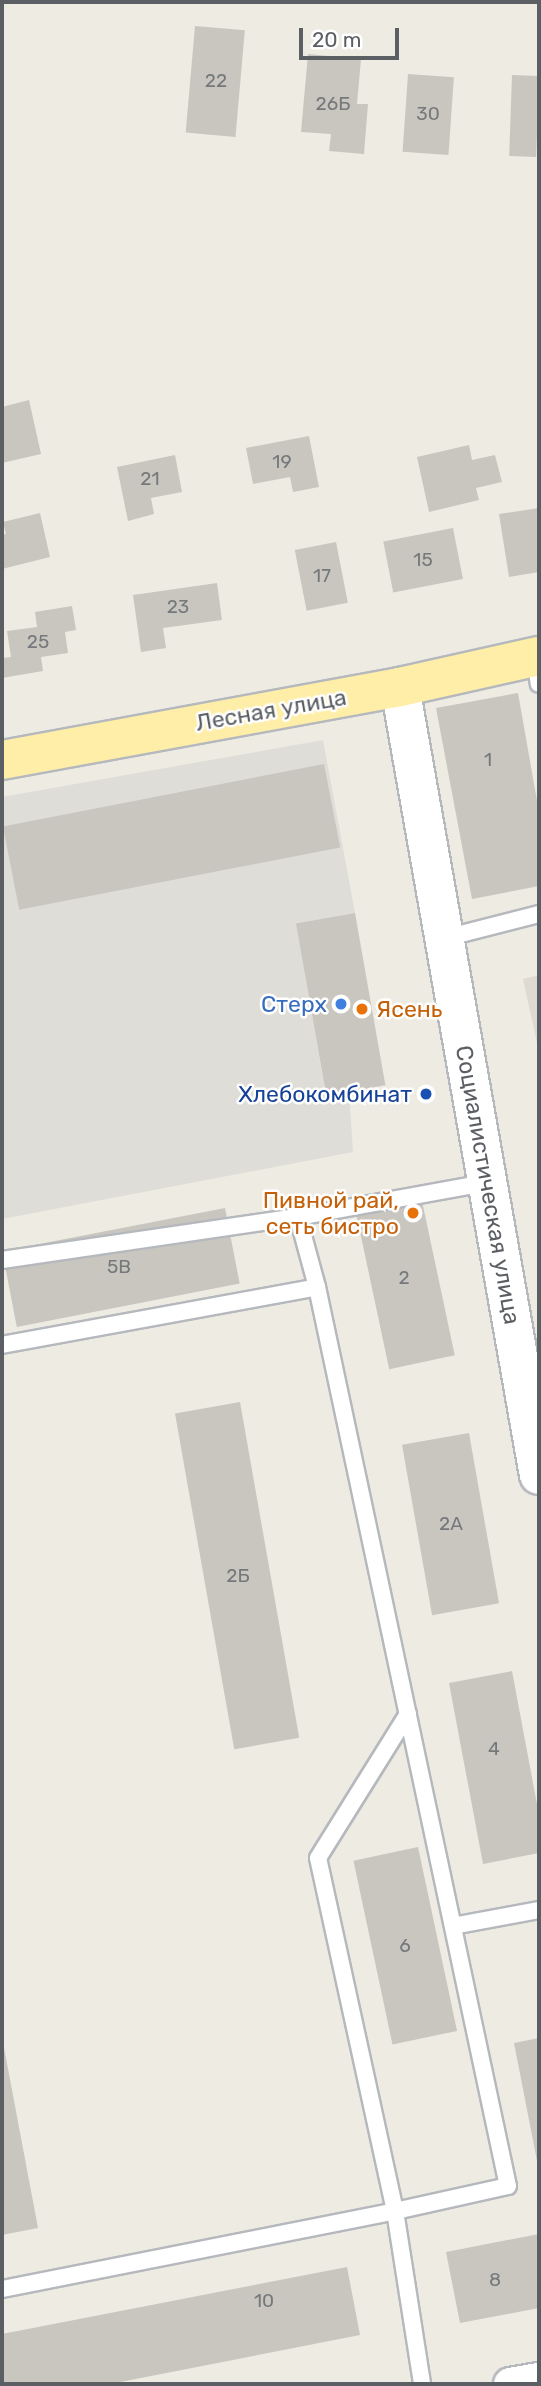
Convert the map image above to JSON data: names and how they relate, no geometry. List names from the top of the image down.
{
  "streets": {
    "main road": ["Лесная улица"],
    "street": ["Социалистическая улица"]
  },
  "crossings": [
    ["Лесная улица", "Социалистическая улица"]
  ],
  "places": [
    "Стерх",
    "Ясень",
    "Хлебокомбинат",
    "Пивной рай, сеть бистро"
  ],
  "house_numbers": [
    "22",
    "26Б",
    "30",
    "19",
    "21",
    "15",
    "17",
    "23",
    "25",
    "1",
    "5В",
    "2",
    "2А",
    "2Б",
    "4",
    "6",
    "8",
    "10"
  ],
  "scale_bar": "20 m"
}
